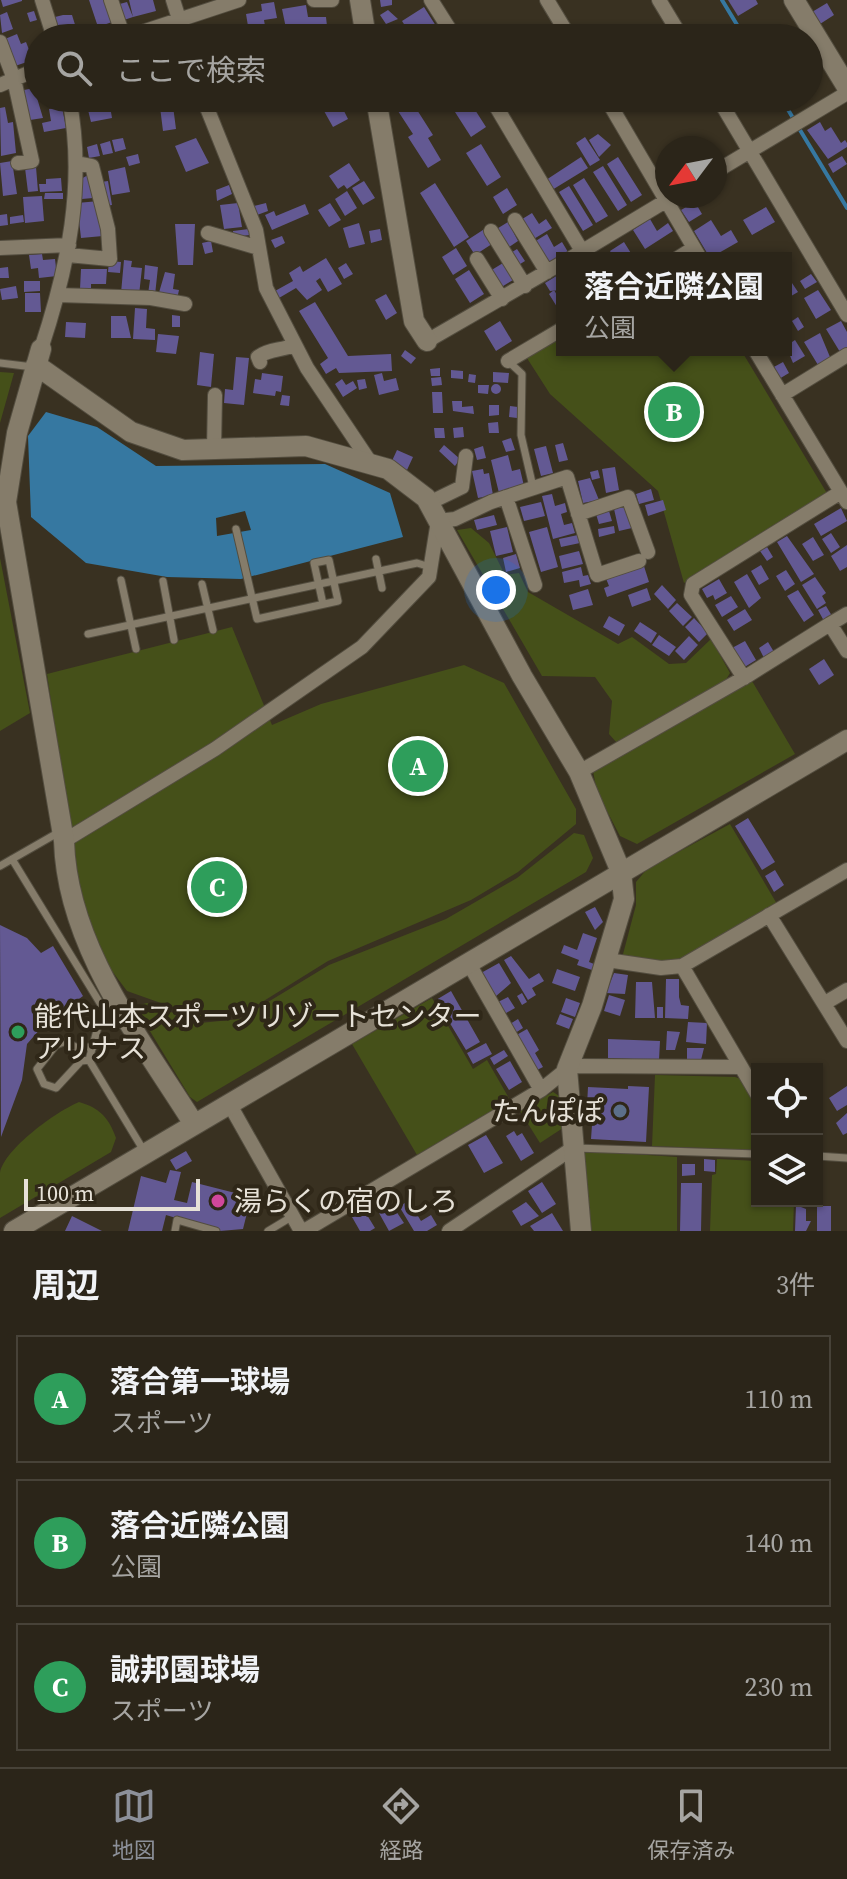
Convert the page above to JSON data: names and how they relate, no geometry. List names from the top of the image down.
{
  "places": ["能代山本スポーツリゾートセンター アリナス", "たんぽぽ", "湯らくの宿のしろ"],
  "scale_bar": "100 m",
  "north": "bottom left",
  "page": {
    "search": "ここで検索",
    "popup": ["落合近隣公園", "公園"],
    "pins": ["B", "A", "C"],
    "scale": "100 m",
    "heading": ["周辺", "3件"],
    "list": [
      {
        "mark": "A",
        "name": "落合第一球場",
        "note": "スポーツ",
        "value": "110 m"
      },
      {
        "mark": "B",
        "name": "落合近隣公園",
        "note": "公園",
        "value": "140 m"
      },
      {
        "mark": "C",
        "name": "誠邦園球場",
        "note": "スポーツ",
        "value": "230 m"
      }
    ],
    "nav": ["地図", "経路", "保存済み"]
  }
}
